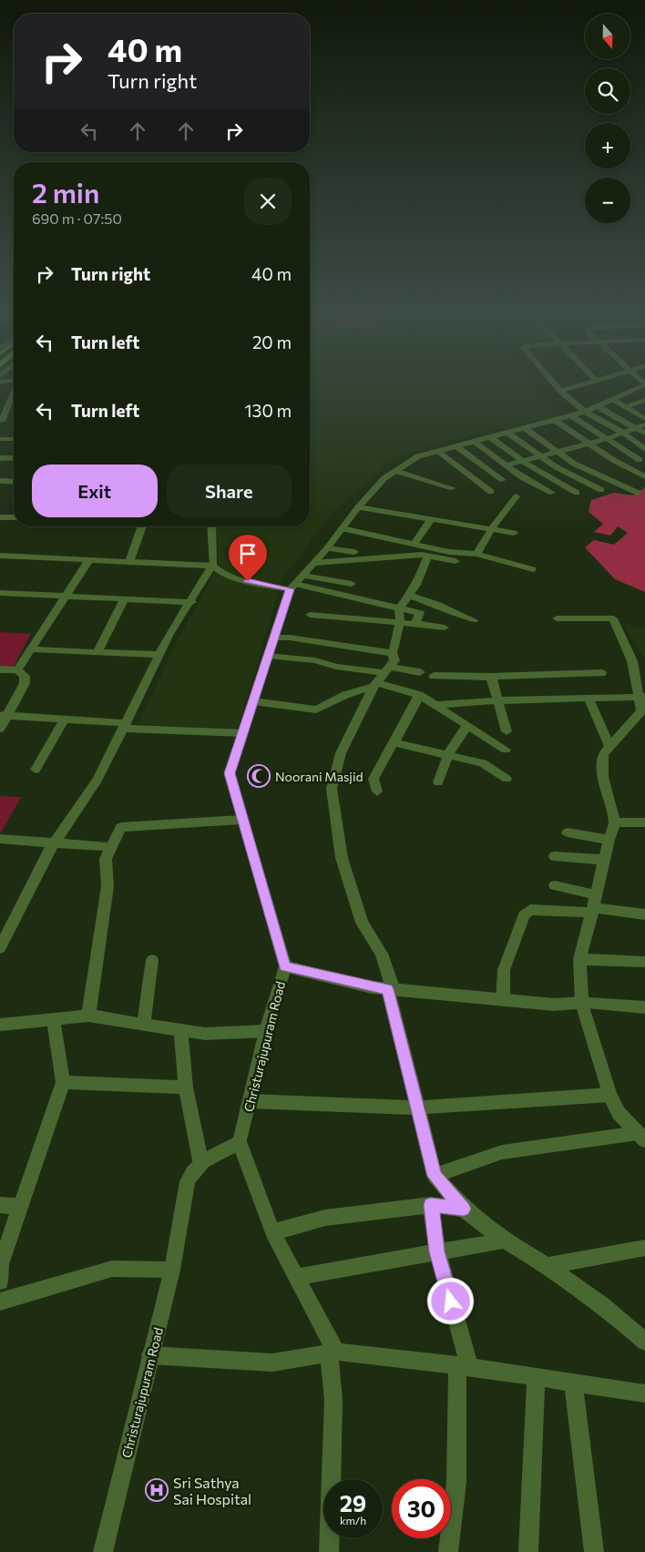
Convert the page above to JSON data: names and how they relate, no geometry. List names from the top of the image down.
{
  "streets": {
    "street": ["Christurajupuram Road"]
  },
  "places": {
    "mosque": ["Noorani Masjid"],
    "hospital": ["Sri Sathya Sai Hospital"]
  },
  "north": "bottom",
  "page": {
    "map_buttons": ["+", "−"],
    "turn": ["40 m", "Turn right"],
    "heading": ["2 min", "690 m · 07:50"],
    "list": [
      {
        "name": "Turn right",
        "value": "40 m"
      },
      {
        "name": "Turn left",
        "value": "20 m"
      },
      {
        "name": "Turn left",
        "value": "130 m"
      }
    ],
    "buttons": ["Exit", "Share"],
    "speed": "29 km/h",
    "limit": "30"
  }
}
